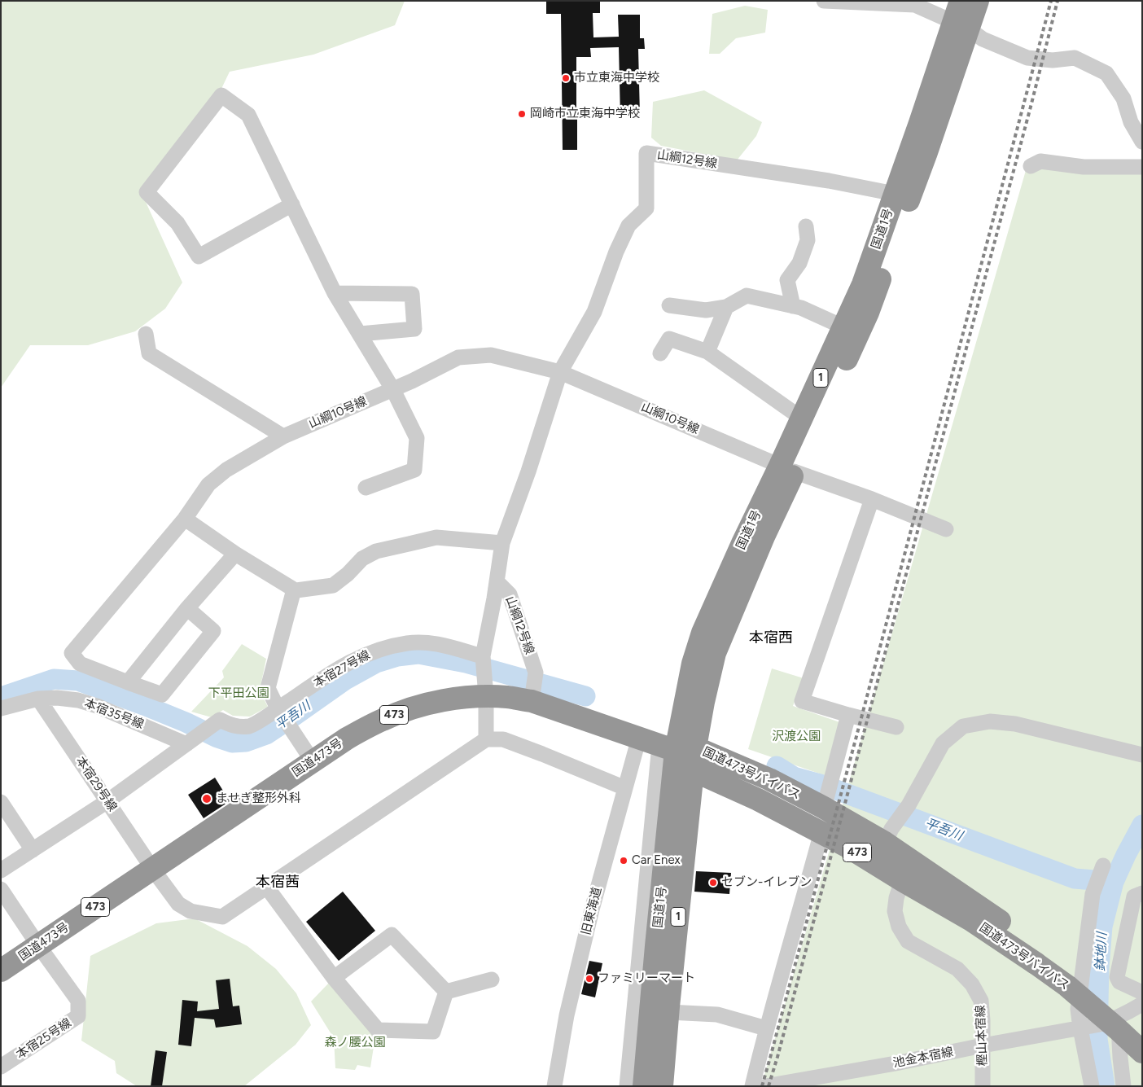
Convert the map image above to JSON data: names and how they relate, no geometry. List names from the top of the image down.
{
  "streets": {
    "highway": [
      "国道1号",
      "1",
      "473",
      "国道473号",
      "国道473号バイパス"
    ],
    "street": [
      "山綱12号線",
      "山綱10号線",
      "本宿27号線",
      "本宿35号線",
      "本宿29号線",
      "旧東海道",
      "樫山本宿線",
      "本宿25号線",
      "池金本宿線"
    ]
  },
  "crossings": [
    ["山綱12号線", "国道1号"],
    ["山綱12号線", "山綱10号線"],
    ["山綱12号線", "国道473号"],
    ["国道1号", "山綱10号線"],
    ["国道1号", "国道473号"],
    ["国道1号", "国道473号バイパス"],
    ["本宿27号線", "本宿35号線"],
    ["本宿35号線", "本宿29号線"],
    ["国道473号", "国道473号バイパス"],
    ["国道473号", "本宿29号線"],
    ["国道473号", "旧東海道"],
    ["国道473号", "本宿25号線"],
    ["国道473号バイパス", "樫山本宿線"],
    ["樫山本宿線", "池金本宿線"]
  ],
  "districts": ["本宿西", "本宿茜"],
  "water": ["平吾川", "鉢地川"],
  "parks": ["下平田公園", "沢渡公園", "森ノ腰公園"],
  "places": [
    "市立東海中学校",
    "岡崎市立東海中学校",
    "ませぎ整形外科",
    "Car Enex",
    "セブン-イレブン",
    "ファミリーマート"
  ]
}
